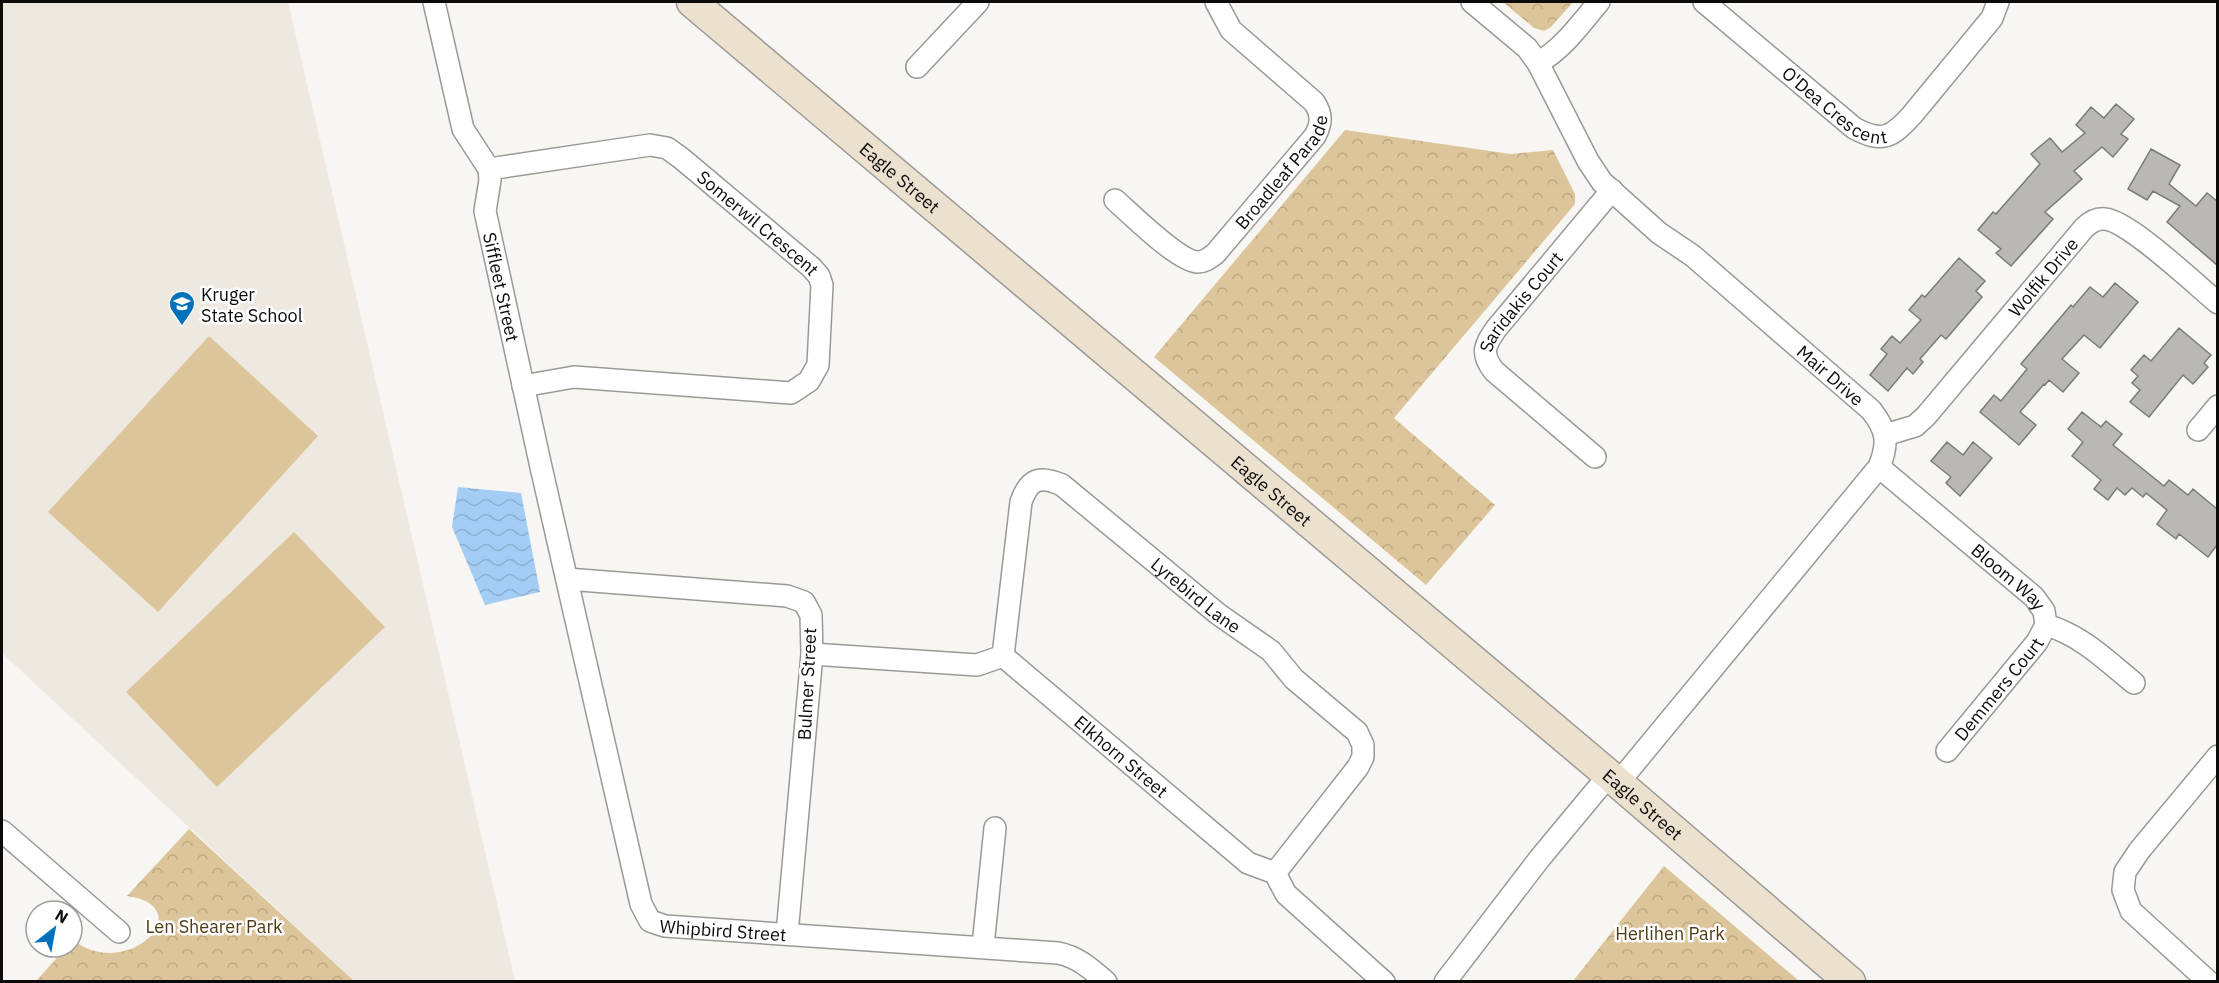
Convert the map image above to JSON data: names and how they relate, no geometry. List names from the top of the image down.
{
  "streets": {
    "street": [
      "O'Dea Crescent",
      "Broadleaf Parade",
      "Eagle Street",
      "Somerwil Crescent",
      "Wolfik Drive",
      "Siffleet Street",
      "Saridakis Court",
      "Mair Drive",
      "Bloom Way",
      "Lyrebird Lane",
      "Bulmer Street",
      "Demmers Court",
      "Elkhorn Street",
      "Whipbird Street"
    ]
  },
  "crossings": [
    ["Somerwil Crescent", "Siffleet Street"],
    ["Wolfik Drive", "Mair Drive"],
    ["Siffleet Street", "Bulmer Street"],
    ["Siffleet Street", "Whipbird Street"],
    ["Saridakis Court", "Mair Drive"],
    ["Bloom Way", "Demmers Court"],
    ["Lyrebird Lane", "Elkhorn Street"],
    ["Bulmer Street", "Whipbird Street"]
  ],
  "parks": ["Len Shearer Park", "Herlihen Park"],
  "places": {
    "school or university": ["Kruger State School"]
  },
  "north": "top right"
}
